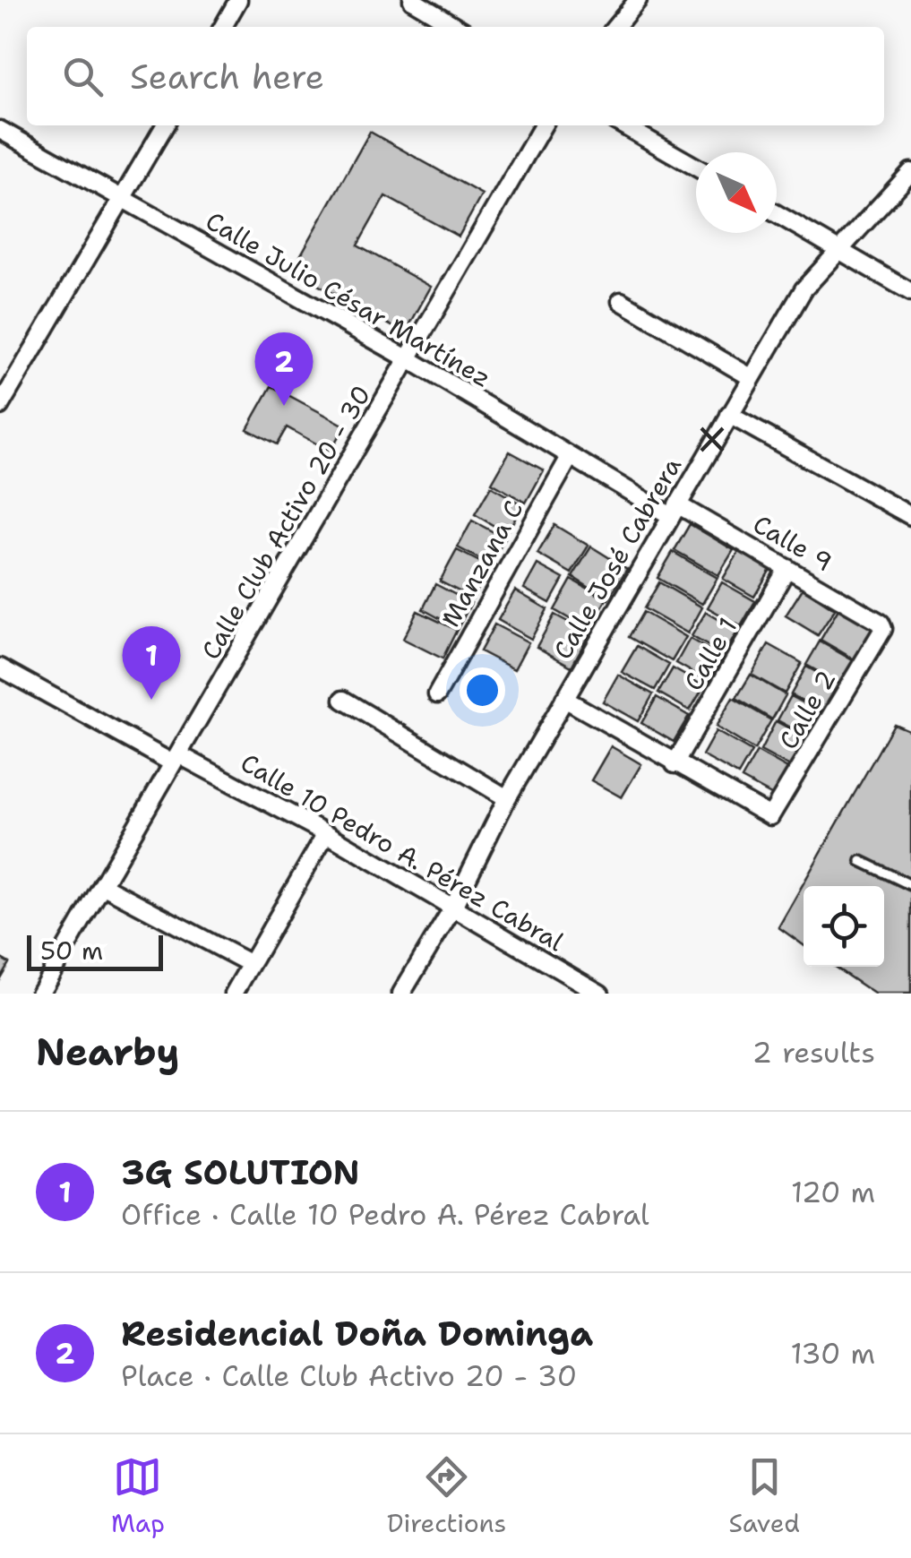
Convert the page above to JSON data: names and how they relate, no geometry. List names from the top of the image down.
{
  "streets": {
    "street": [
      "Calle Julio César Martínez",
      "Calle Club Activo 20 - 30",
      "Calle 9",
      "Calle José Cabrera",
      "Manzana C",
      "Calle 1",
      "Calle 2",
      "Calle 10 Pedro A. Pérez Cabral"
    ]
  },
  "crossings": [
    ["Calle Julio César Martínez", "Calle Club Activo 20 - 30"],
    ["Calle Julio César Martínez", "Calle 9"],
    ["Calle Julio César Martínez", "Calle José Cabrera"],
    ["Calle Julio César Martínez", "Manzana C"],
    ["Calle Club Activo 20 - 30", "Calle 10 Pedro A. Pérez Cabral"],
    ["Calle 9", "Calle José Cabrera"],
    ["Calle 9", "Calle 1"],
    ["Calle 9", "Calle 2"],
    ["Calle José Cabrera", "Calle 10 Pedro A. Pérez Cabral"],
    ["Calle 1", "Calle 2"]
  ],
  "scale_bar": "50 m",
  "north": "bottom right",
  "page": {
    "search": "Search here",
    "pins": ["2", "1"],
    "scale": "50 m",
    "heading": ["Nearby", "2 results"],
    "list": [
      {
        "mark": "1",
        "name": "3G SOLUTION",
        "note": "Office · Calle 10 Pedro A. Pérez Cabral",
        "value": "120 m"
      },
      {
        "mark": "2",
        "name": "Residencial Doña Dominga",
        "note": "Place · Calle Club Activo 20 - 30",
        "value": "130 m"
      }
    ],
    "nav": ["Map", "Directions", "Saved"]
  }
}
